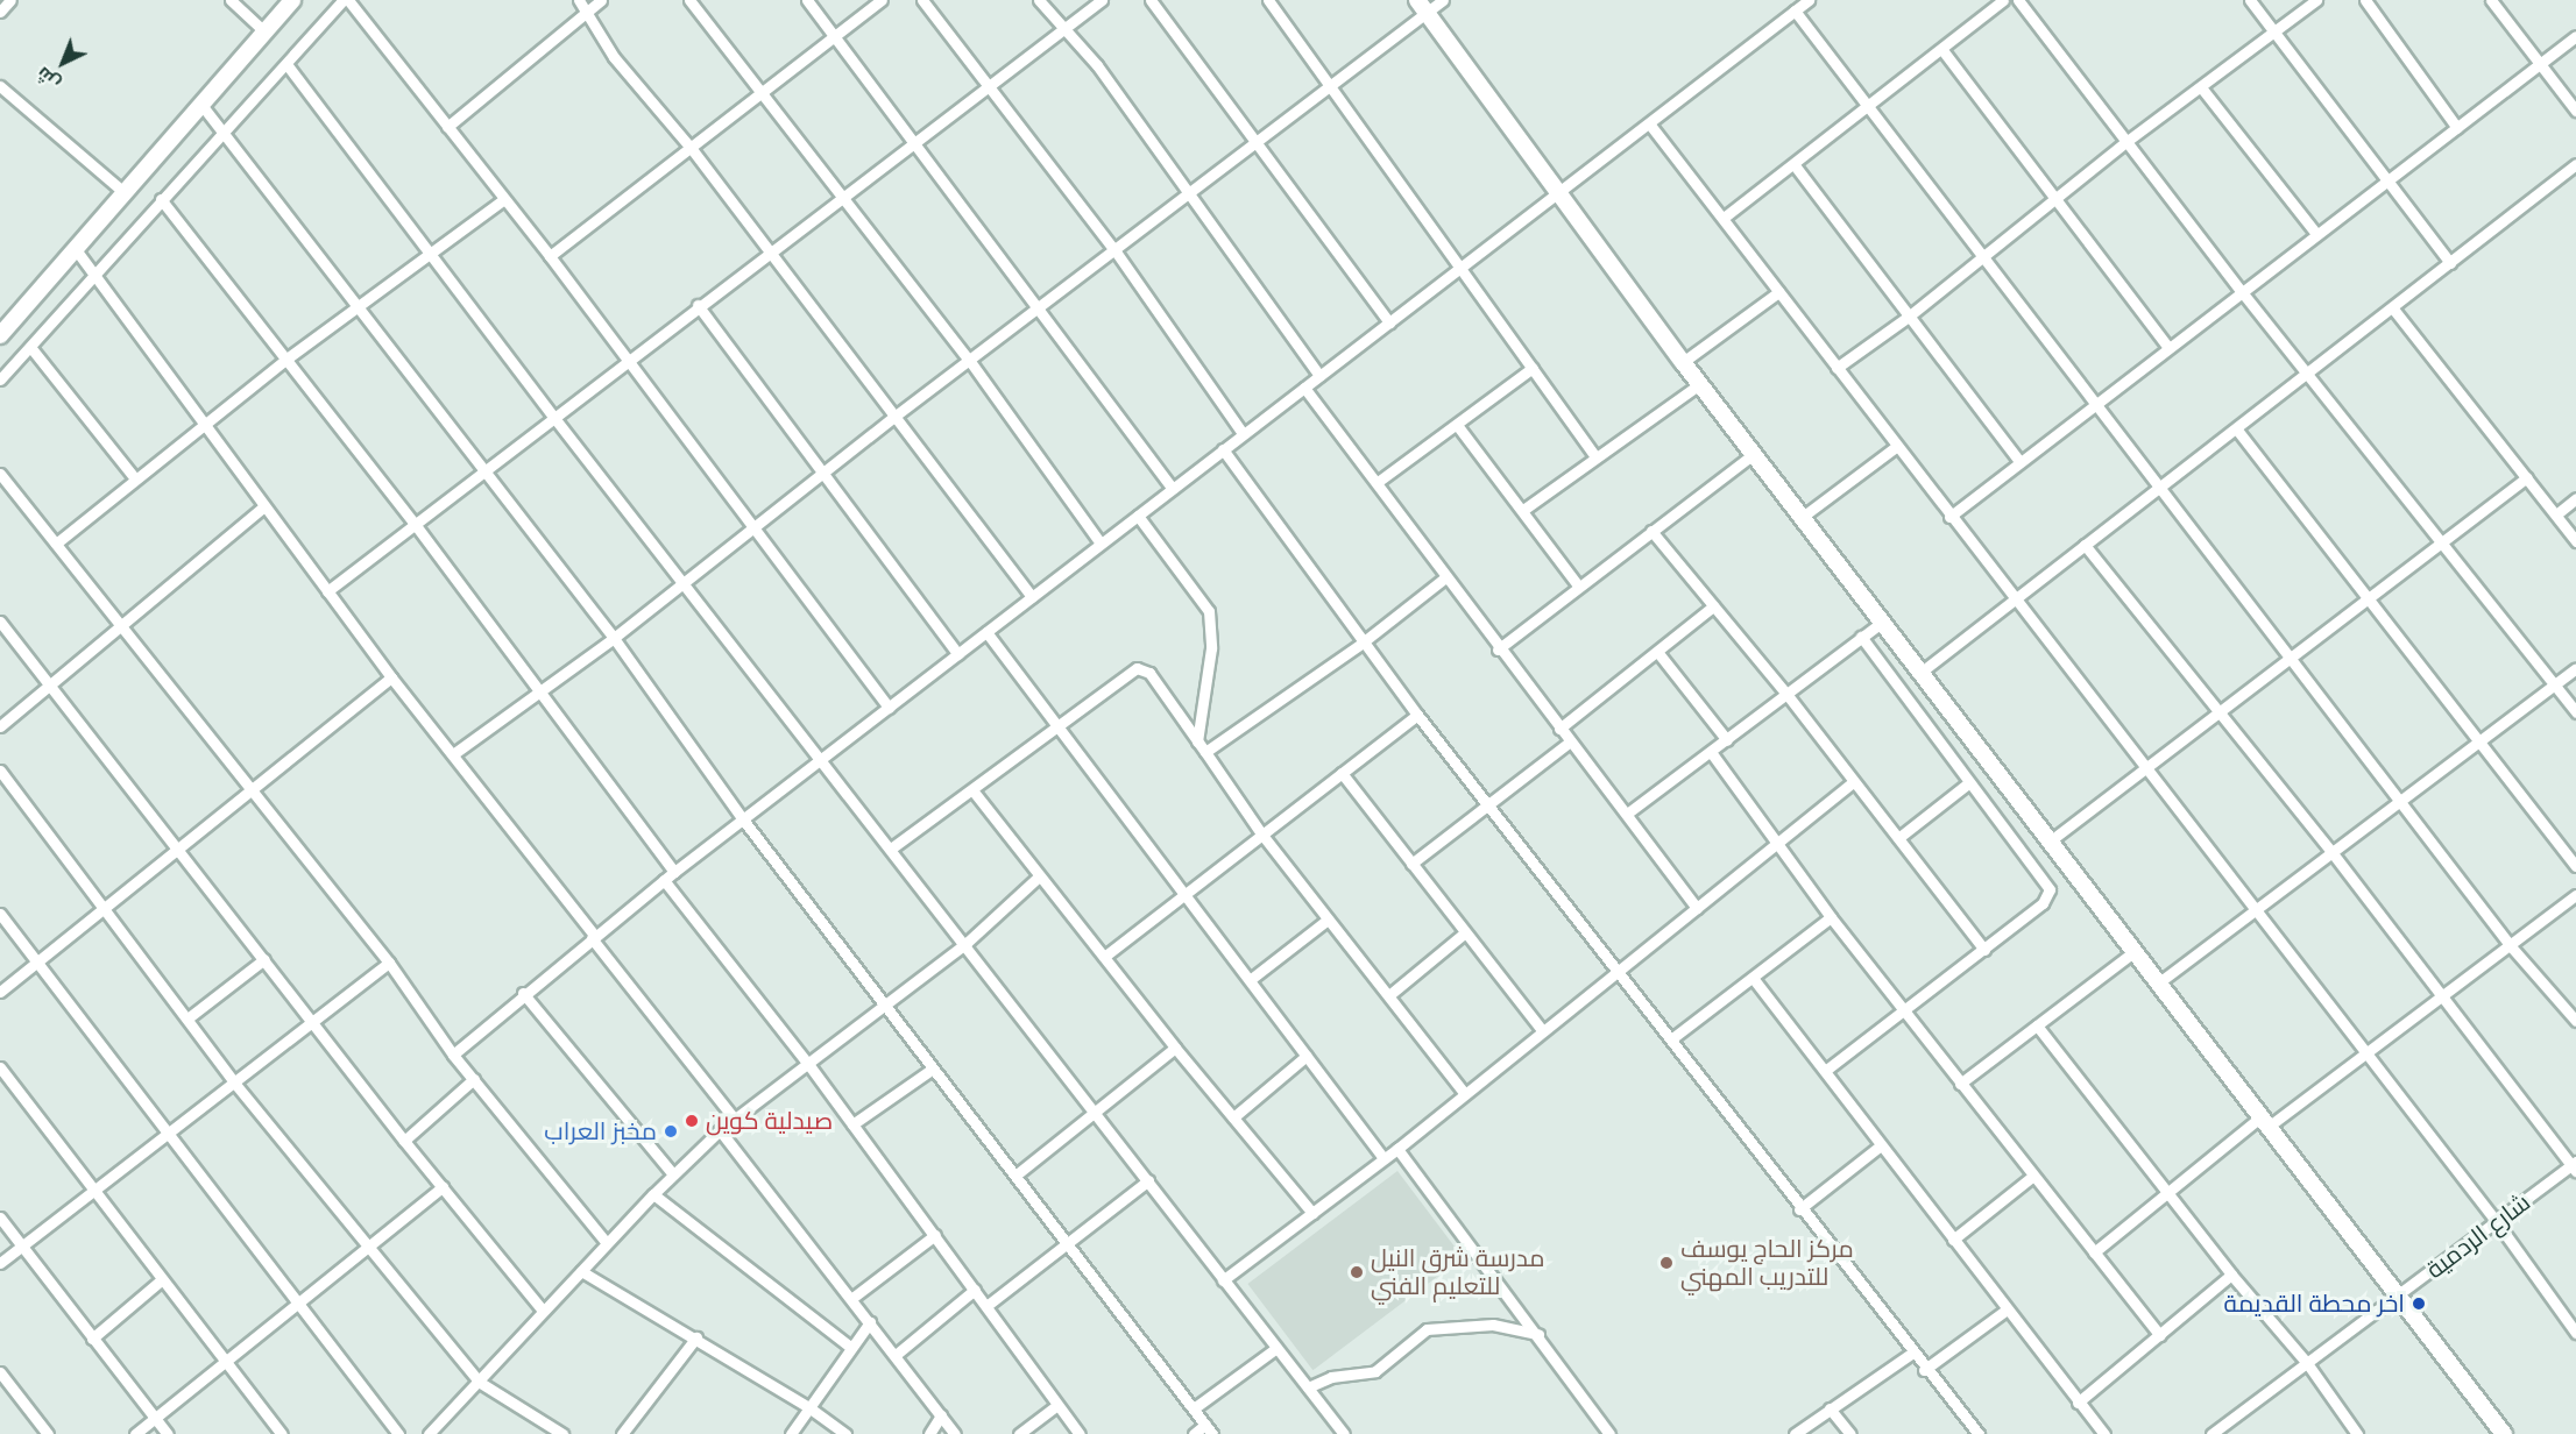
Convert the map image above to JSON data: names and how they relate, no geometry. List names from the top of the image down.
{
  "streets": {
    "street": ["شارع الردمية"]
  },
  "places": [
    "صيدلية كوين",
    "مخبز العراب",
    "مركز الحاج يوسف للتدريب المهني",
    "مدرسة شرق النيل للتعليم الفني",
    "اخر محطة القديمة"
  ],
  "north": "bottom left"
}
